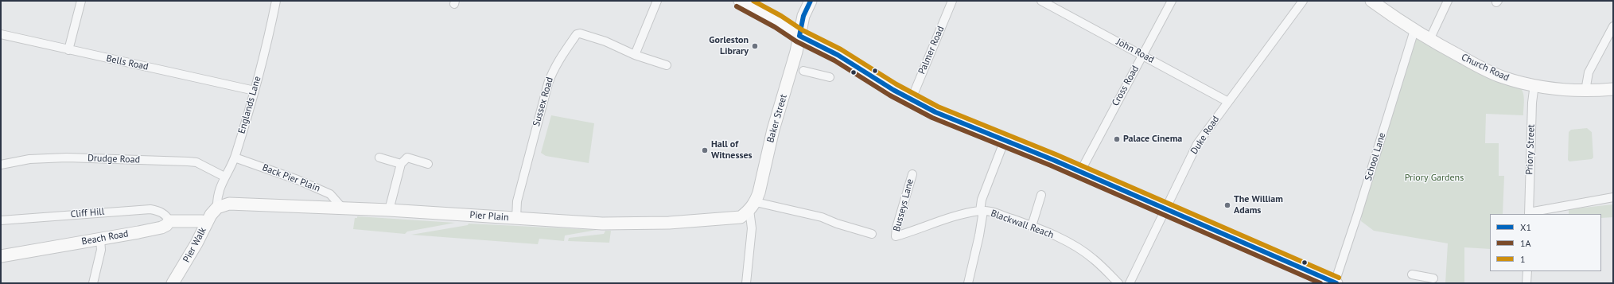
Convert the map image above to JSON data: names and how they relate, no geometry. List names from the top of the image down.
{
  "streets": {
    "street": [
      "Palmer Road",
      "John Road",
      "Bells Road",
      "Church Road",
      "Cross Road",
      "Sussex Road",
      "Englands Lane",
      "Baker Street",
      "Duke Road",
      "Priory Street",
      "School Lane",
      "Drudge Road",
      "Back Pier Plain",
      "Busseys Lane",
      "Cliff Hill",
      "Pier Plain",
      "Blackwall Reach",
      "Beach Road",
      "Pier Walk"
    ]
  },
  "crossings": [
    ["John Road", "Cross Road"],
    ["John Road", "Duke Road"],
    ["Bells Road", "Englands Lane"],
    ["Church Road", "Priory Street"],
    ["Church Road", "School Lane"],
    ["Sussex Road", "Pier Plain"],
    ["Englands Lane", "Drudge Road"],
    ["Englands Lane", "Back Pier Plain"],
    ["Englands Lane", "Pier Plain"],
    ["Englands Lane", "Pier Walk"],
    ["Baker Street", "Pier Plain"],
    ["Back Pier Plain", "Pier Plain"],
    ["Busseys Lane", "Blackwall Reach"],
    ["Cliff Hill", "Beach Road"],
    ["Pier Plain", "Pier Walk"],
    ["Beach Road", "Pier Walk"]
  ],
  "parks": ["Priory Gardens"],
  "places": [
    "Gorleston Library",
    "Palace Cinema",
    "Hall of Witnesses",
    "The William Adams"
  ],
  "lines": ["transit line X1", "transit line 1", "transit line 1A"],
  "legend": ["X1", "1A", "1"]
}
